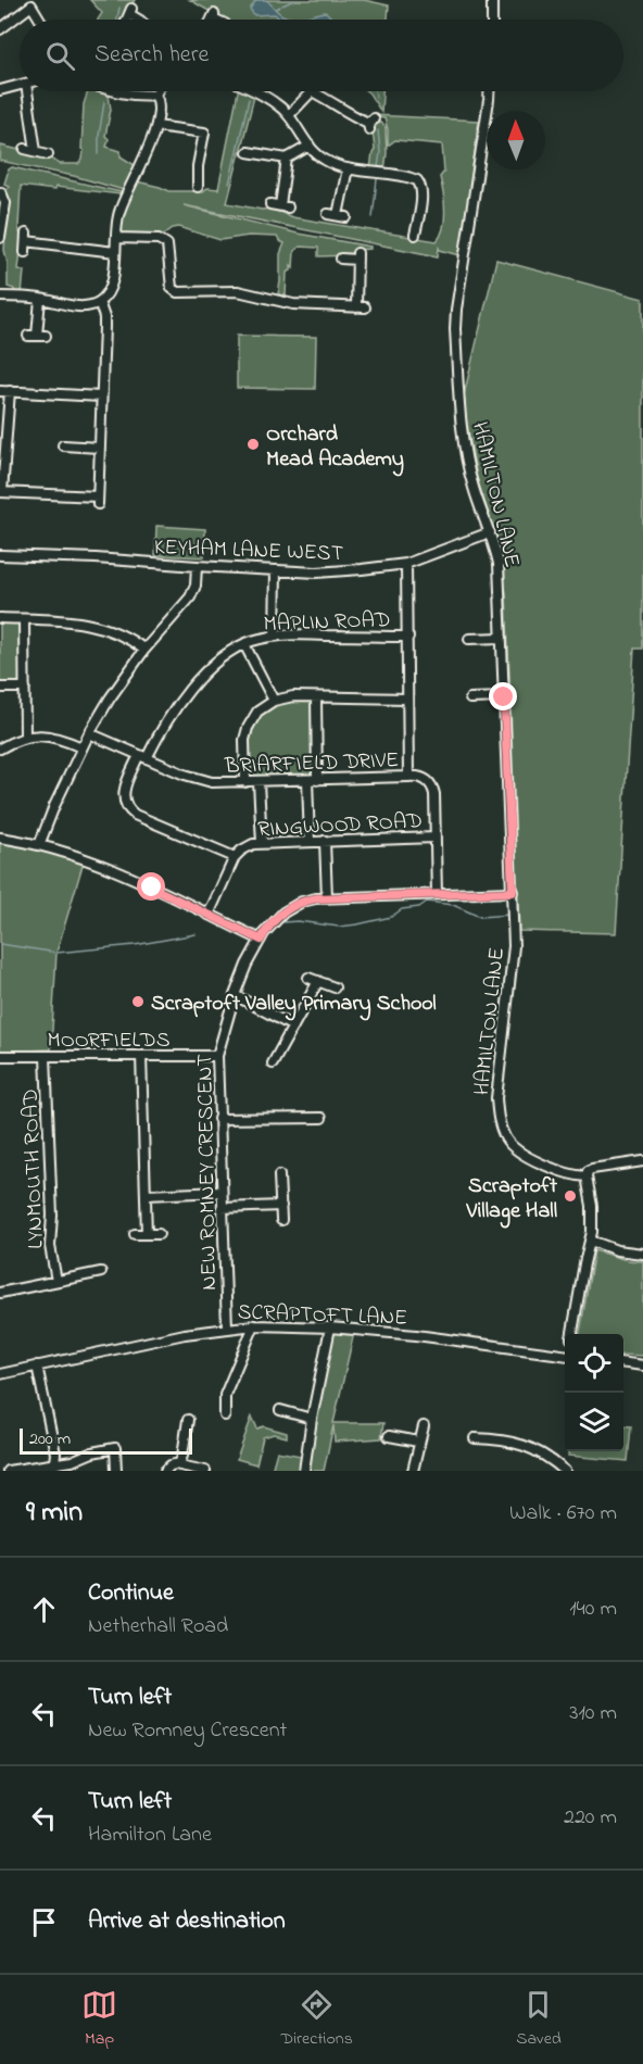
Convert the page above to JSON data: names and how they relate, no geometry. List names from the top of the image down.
{
  "streets": {
    "street": [
      "HAMILTON LANE",
      "KEYHAM LANE WEST",
      "MAPLIN ROAD",
      "BRIARFIELD DRIVE",
      "RINGWOOD ROAD",
      "MOORFIELDS",
      "LYNMOUTH ROAD",
      "NEW ROMNEY CRESCENT",
      "SCRAPTOFT LANE"
    ]
  },
  "crossings": [
    ["HAMILTON LANE", "KEYHAM LANE WEST"],
    ["HAMILTON LANE", "NEW ROMNEY CRESCENT"],
    ["MAPLIN ROAD", "BRIARFIELD DRIVE"],
    ["MAPLIN ROAD", "RINGWOOD ROAD"],
    ["BRIARFIELD DRIVE", "RINGWOOD ROAD"],
    ["BRIARFIELD DRIVE", "NEW ROMNEY CRESCENT"],
    ["MOORFIELDS", "LYNMOUTH ROAD"],
    ["MOORFIELDS", "NEW ROMNEY CRESCENT"],
    ["NEW ROMNEY CRESCENT", "SCRAPTOFT LANE"]
  ],
  "places": ["Orchard Mead Academy", "Scraptoft Valley Primary School", "Scraptoft Village Hall"],
  "scale_bar": "200 m",
  "north": "top",
  "page": {
    "search": "Search here",
    "scale": "200 m",
    "heading": ["9 min", "Walk · 670 m"],
    "list": [
      ["Continue", "Netherhall Road", "140 m"],
      ["Turn left", "New Romney Crescent", "310 m"],
      ["Turn left", "Hamilton Lane", "220 m"],
      "Arrive at destination"
    ],
    "nav": ["Map", "Directions", "Saved"]
  }
}
